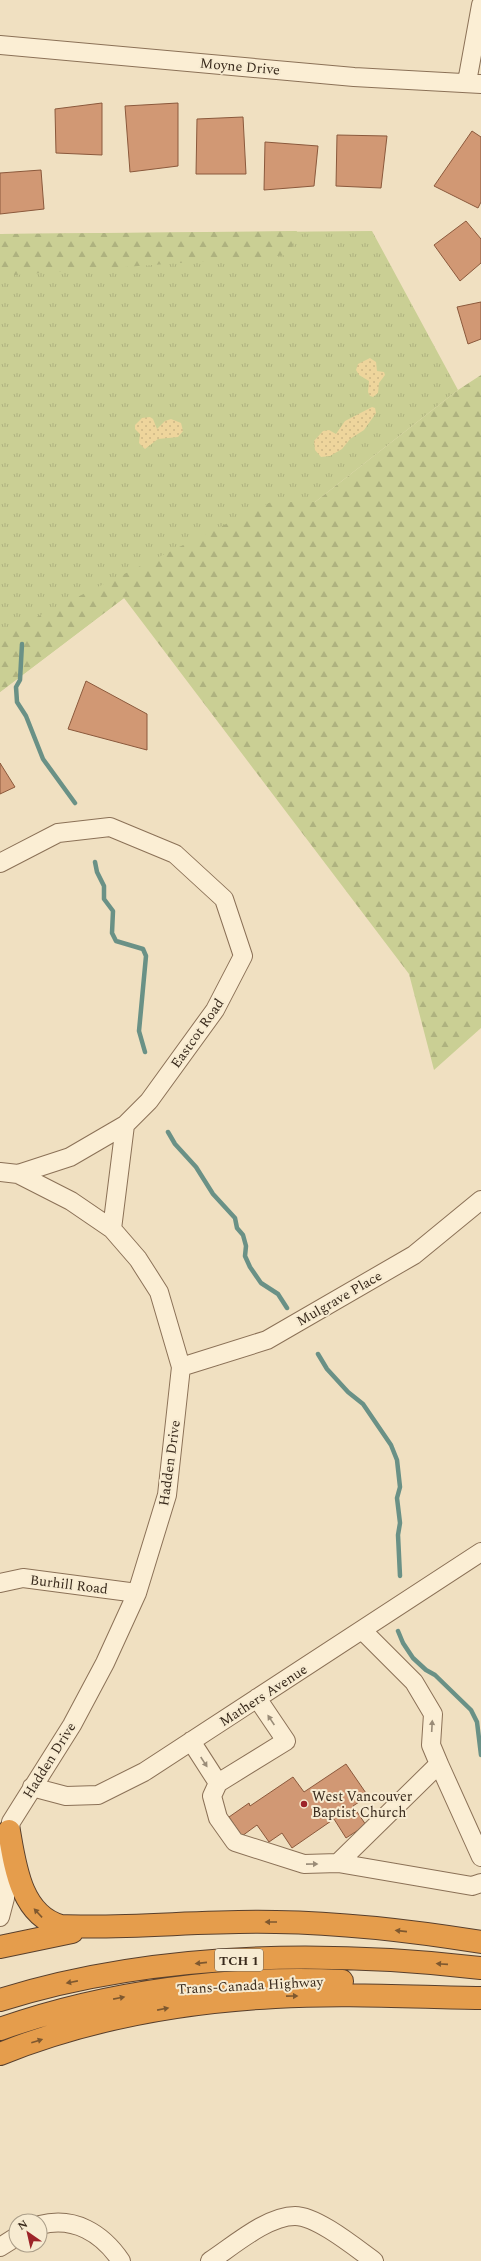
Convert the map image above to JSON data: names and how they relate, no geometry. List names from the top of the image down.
{
  "streets": {
    "highway": ["TCH 1", "Trans-Canada Highway"],
    "street": [
      "Moyne Drive",
      "Eastcot Road",
      "Mulgrave Place",
      "Hadden Drive",
      "Burhill Road",
      "Mathers Avenue"
    ]
  },
  "crossings": [
    ["Eastcot Road", "Hadden Drive"],
    ["Mulgrave Place", "Hadden Drive"],
    ["Hadden Drive", "Burhill Road"],
    ["Hadden Drive", "Mathers Avenue"]
  ],
  "places": ["West Vancouver Baptist Church"],
  "north": "top left"
}
